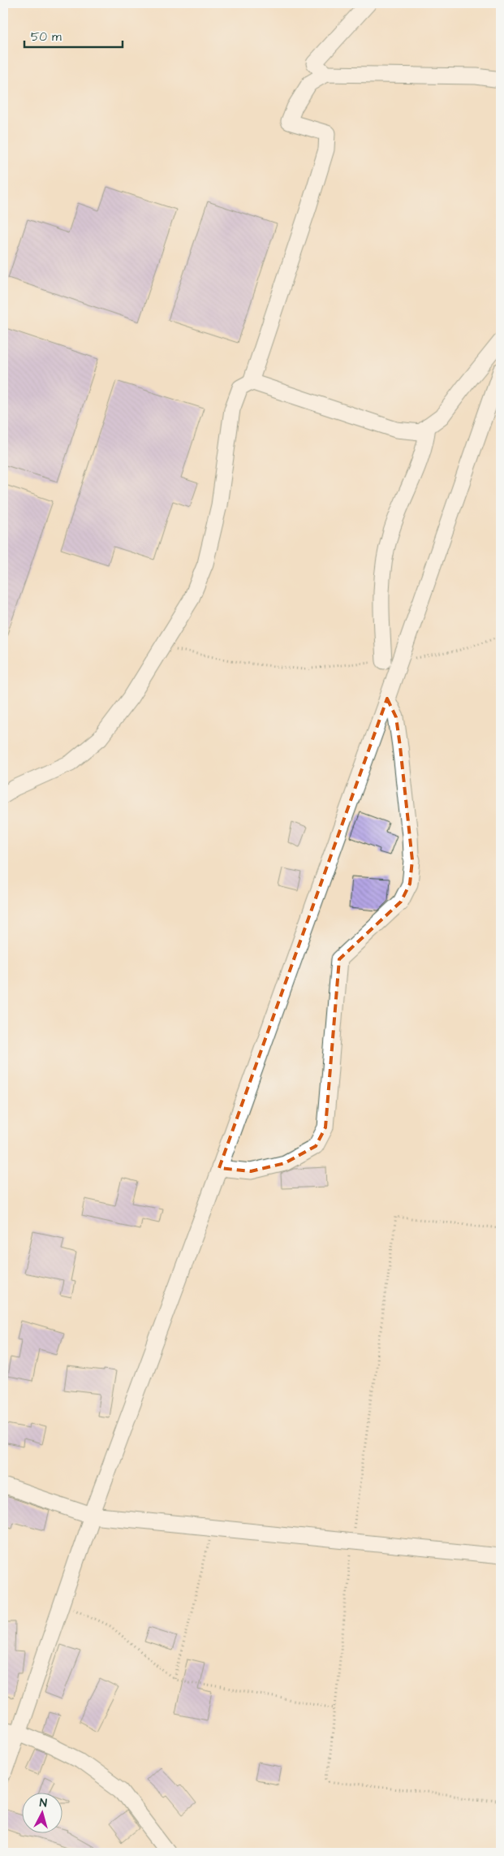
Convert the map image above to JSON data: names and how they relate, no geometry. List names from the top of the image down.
{
  "scale_bar": "50 m",
  "north": "top"
}
